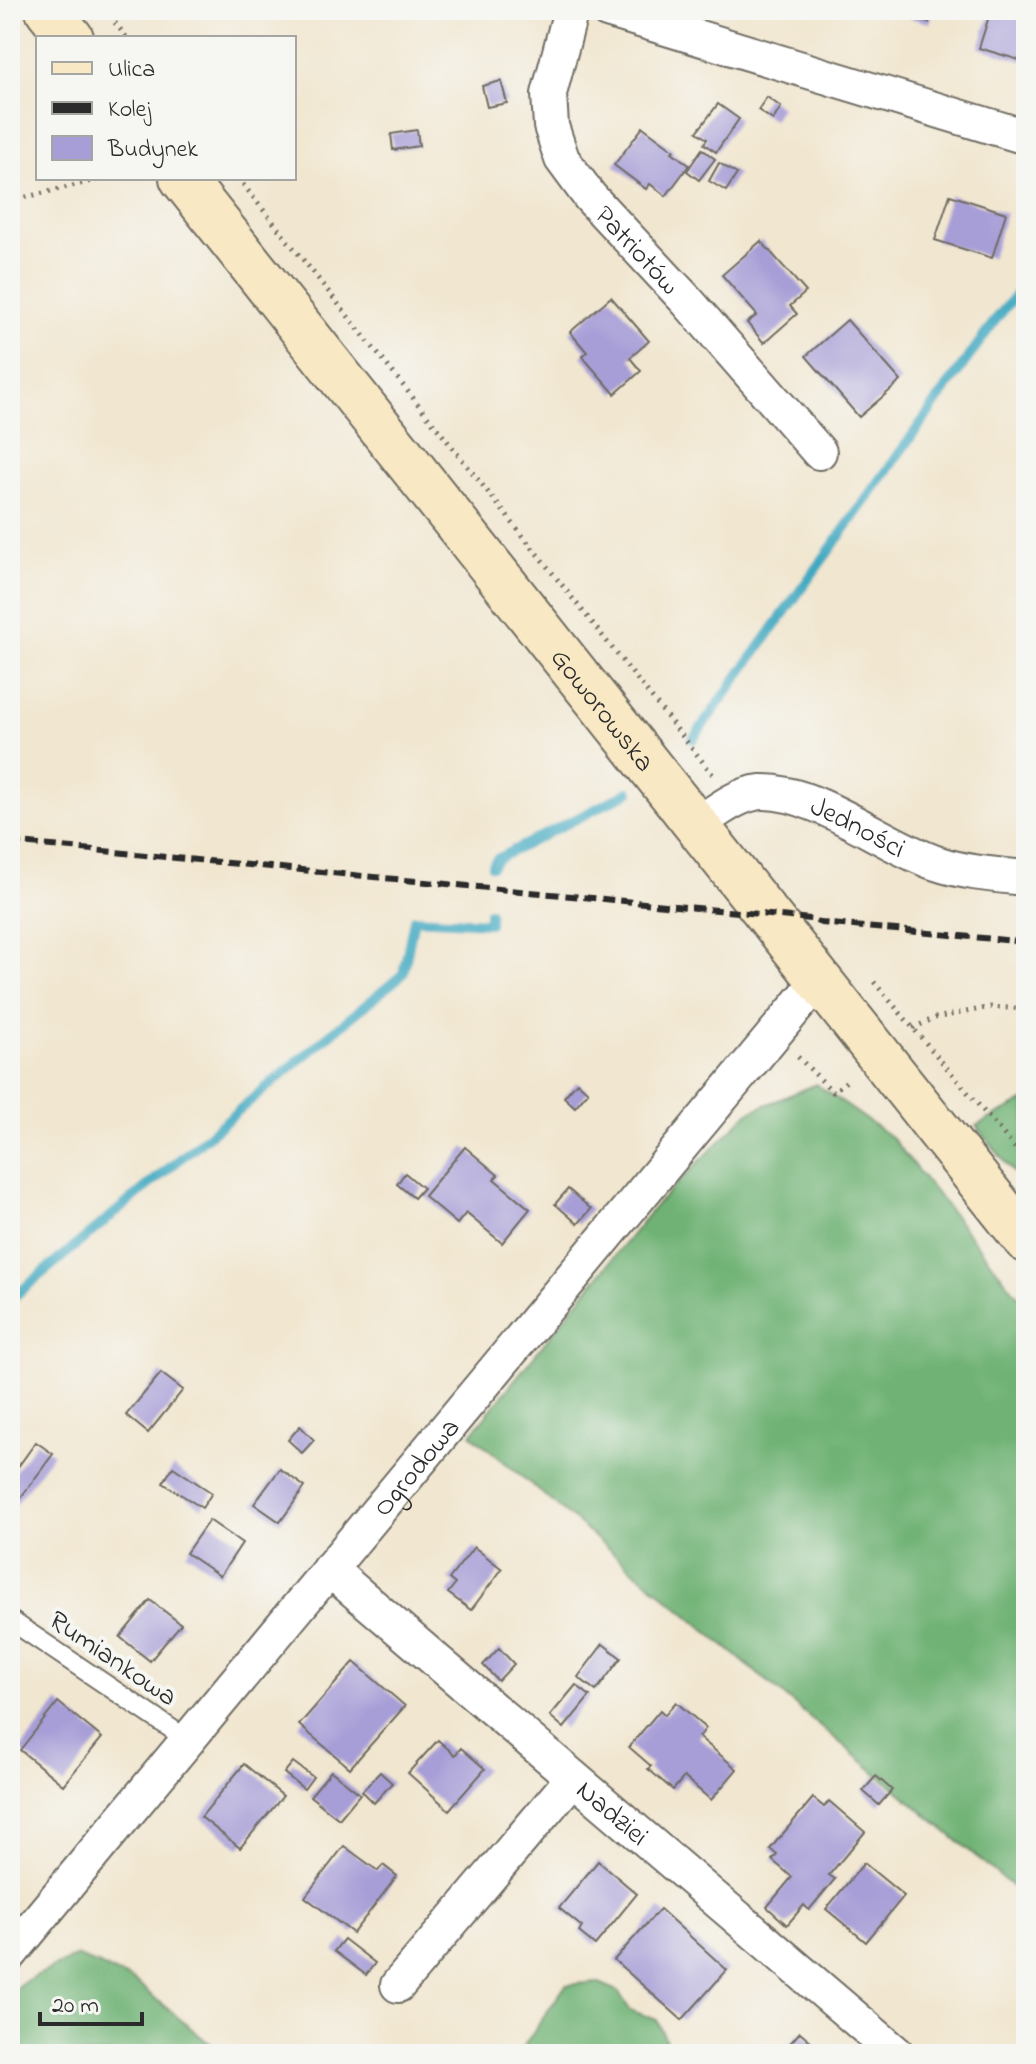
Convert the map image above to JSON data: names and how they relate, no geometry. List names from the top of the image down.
{
  "streets": {
    "main road": ["Goworowska"],
    "street": [
      "Patriotów",
      "Jedności",
      "Ogrodowa",
      "Nadziei"
    ],
    "lane": ["Rumiankowa"]
  },
  "crossings": [
    ["Goworowska", "Jedności"],
    ["Goworowska", "Ogrodowa"],
    ["Ogrodowa", "Rumiankowa"],
    ["Ogrodowa", "Nadziei"]
  ],
  "legend": ["Ulica", "Kolej", "Budynek"],
  "scale_bar": "20 m"
}
